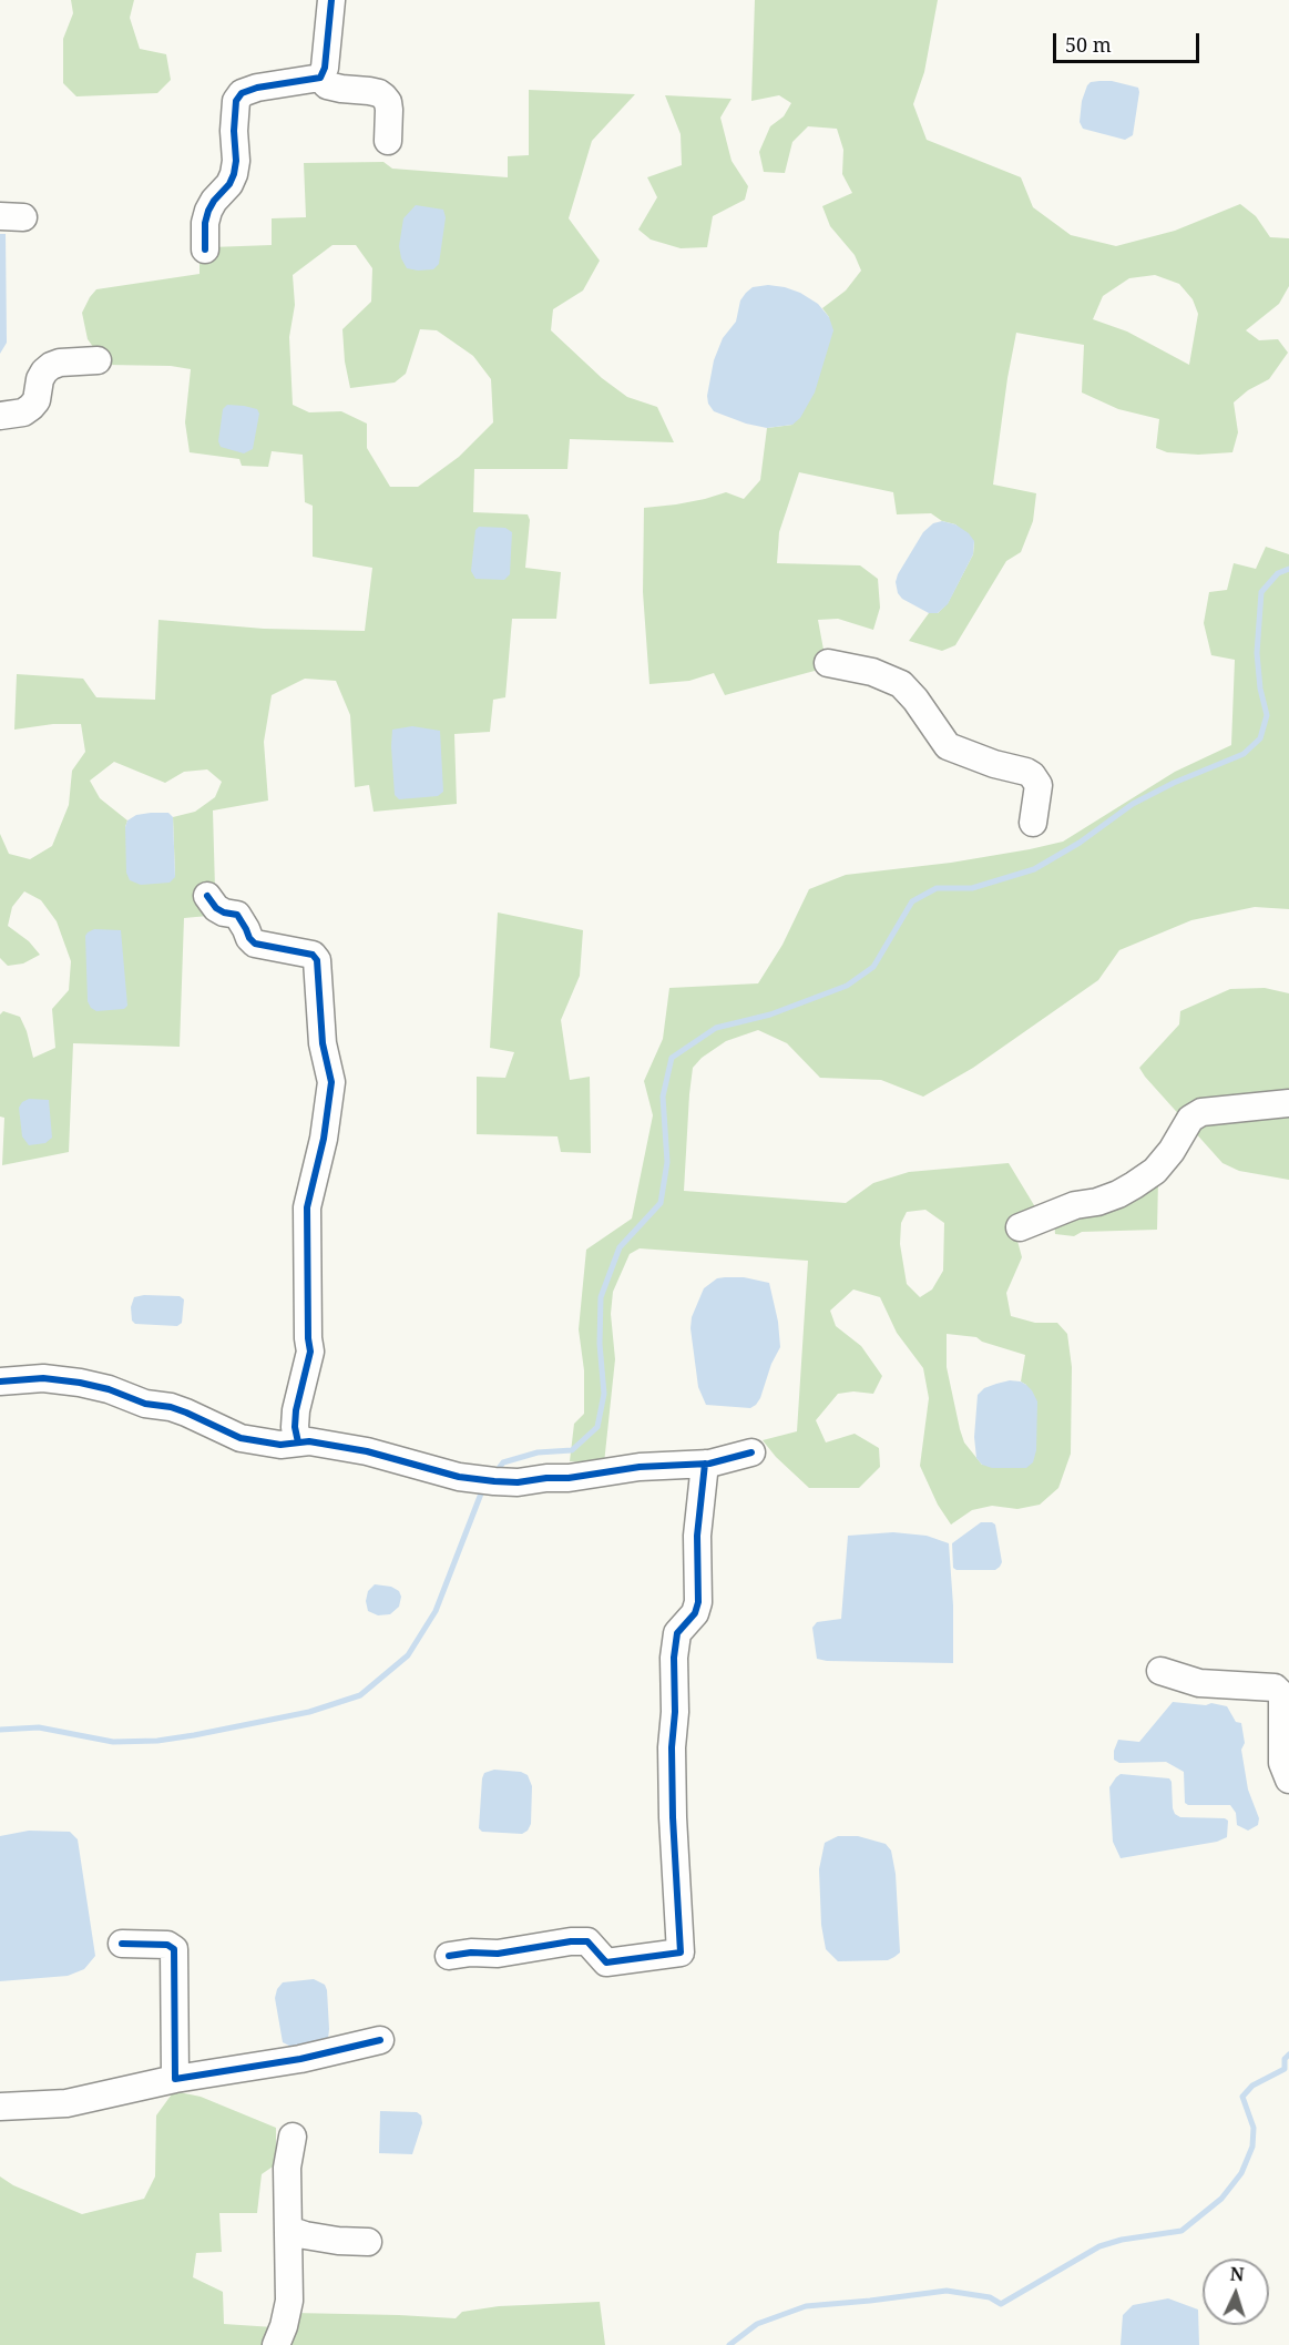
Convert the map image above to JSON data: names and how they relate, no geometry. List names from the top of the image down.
{
  "scale_bar": "50 m",
  "north": "top"
}
